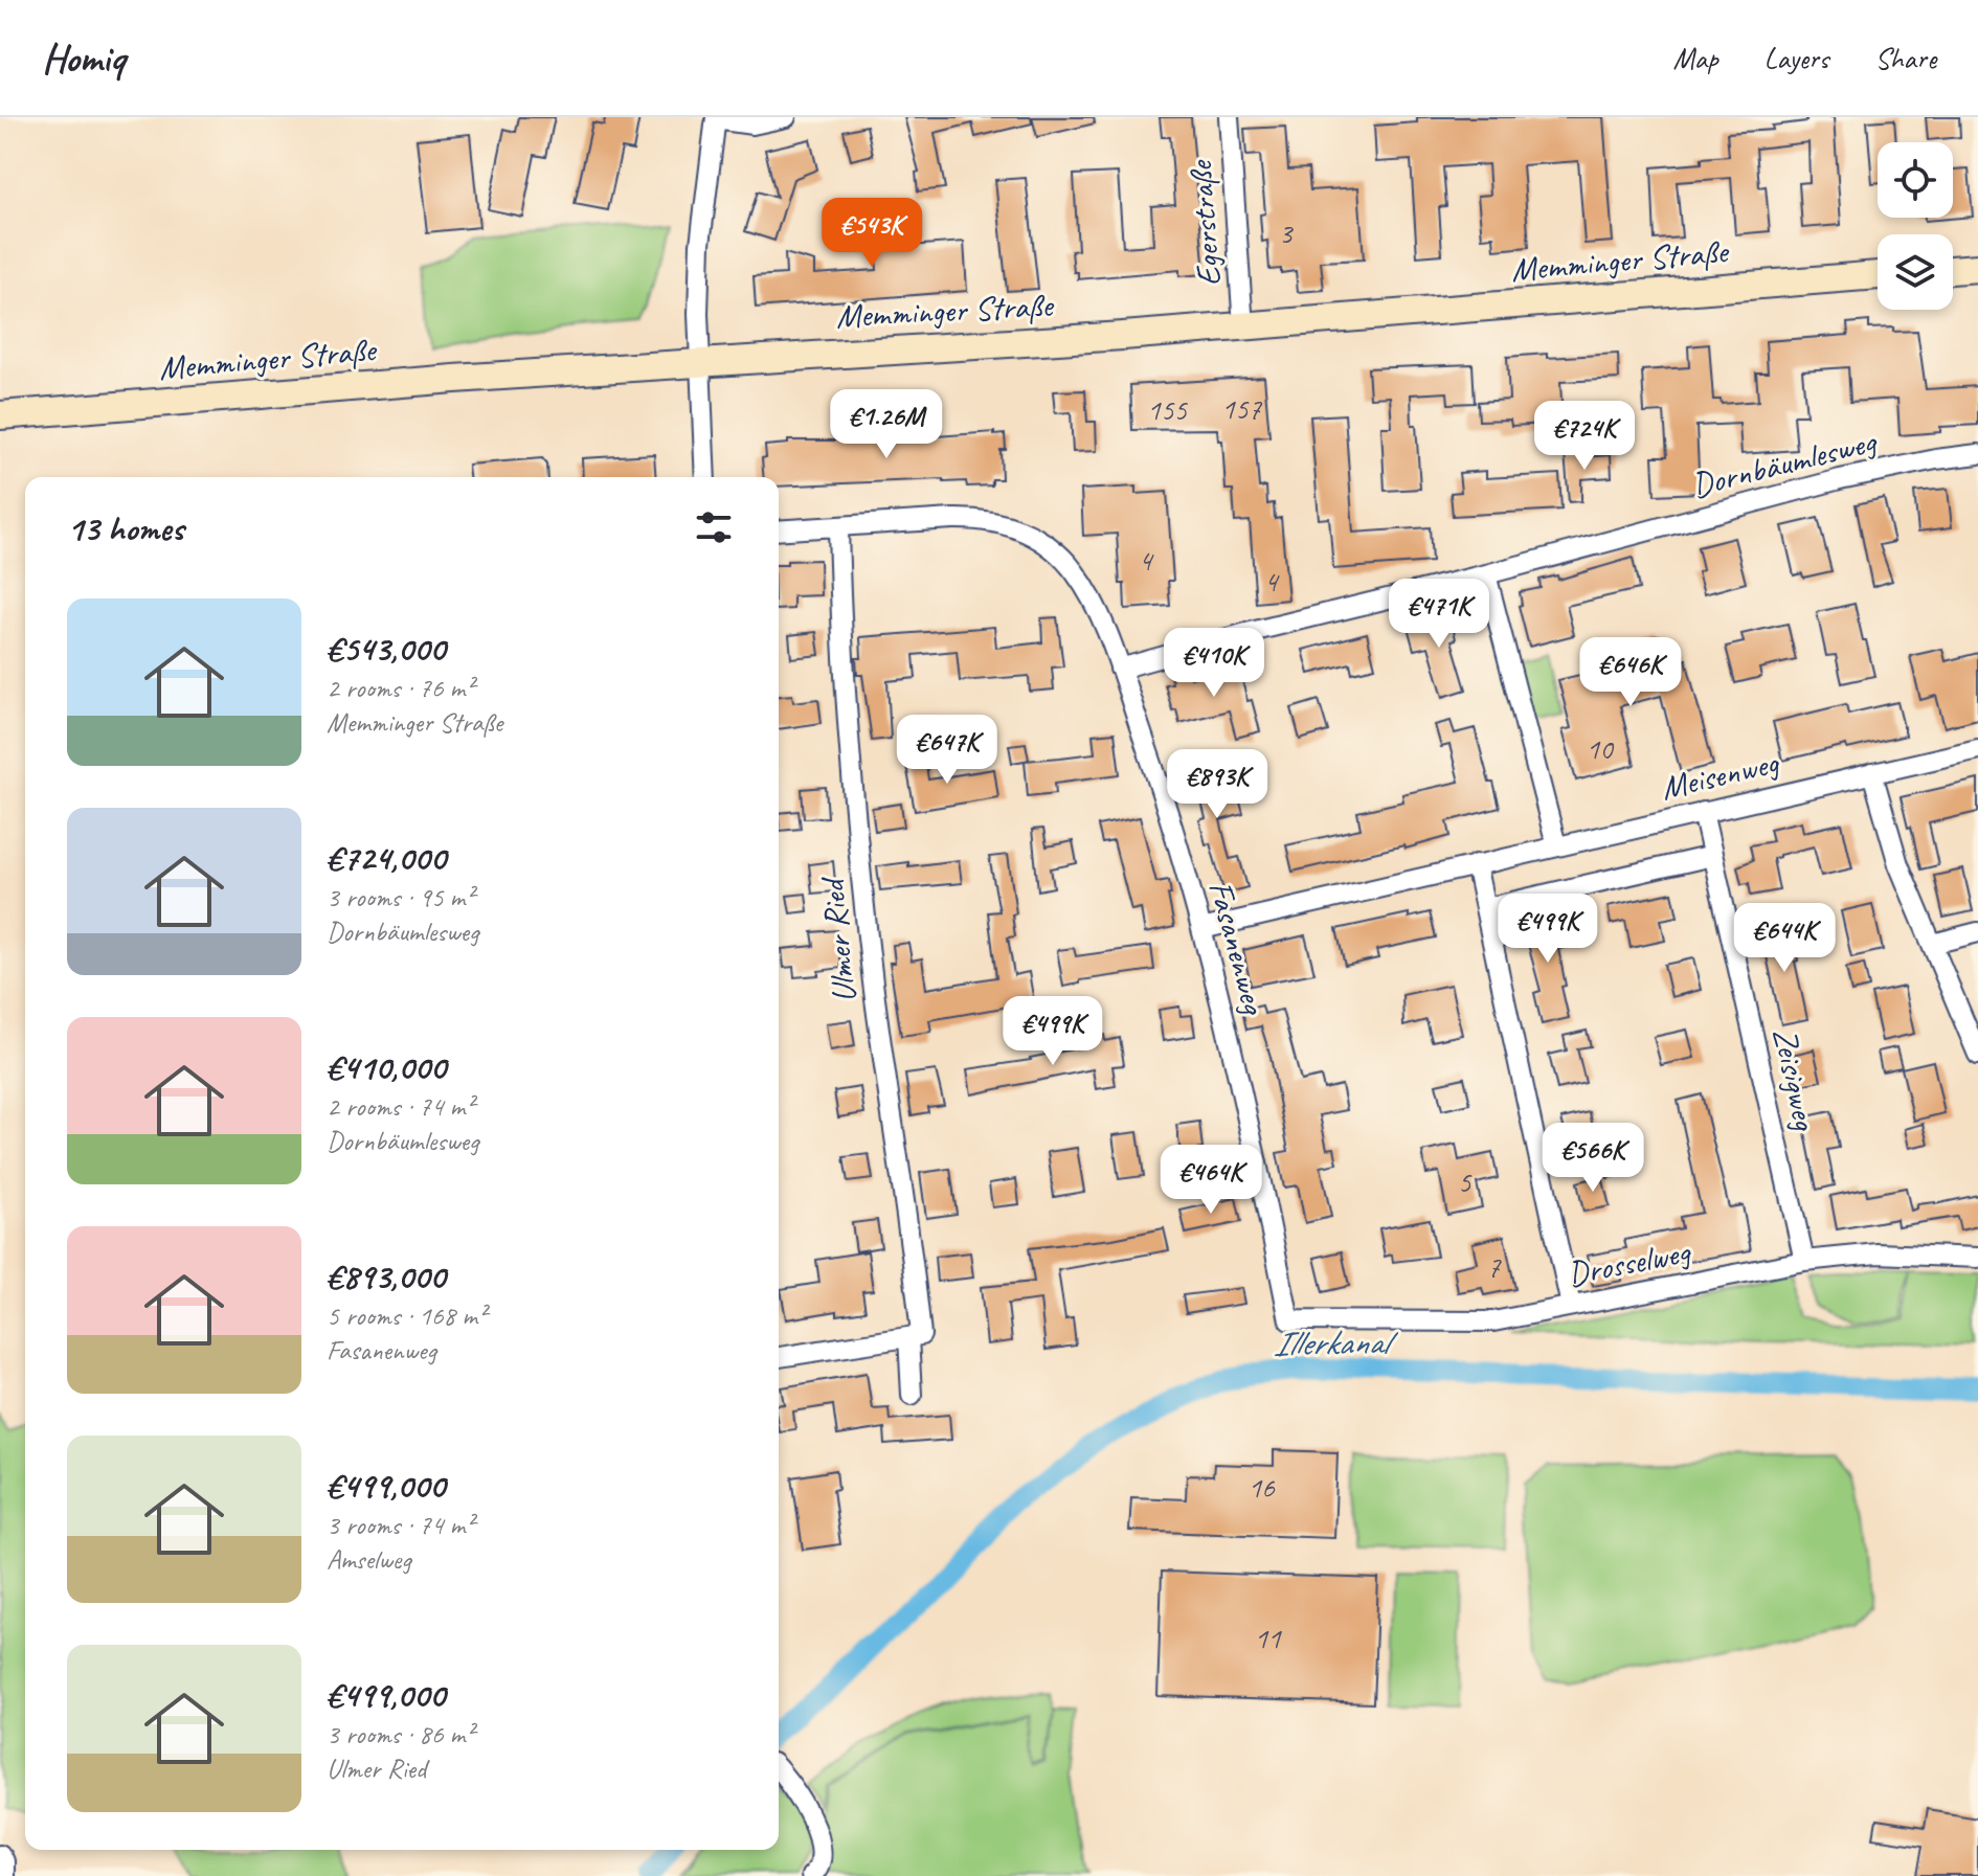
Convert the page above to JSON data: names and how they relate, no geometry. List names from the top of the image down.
{
  "streets": {
    "main road": ["Memminger Straße"],
    "street": [
      "Egerstraße",
      "Dornbäumlesweg",
      "Meisenweg",
      "Ulmer Ried",
      "Fasanenweg",
      "Zeisigweg",
      "Drosselweg"
    ]
  },
  "crossings": [
    ["Egerstraße", "Memminger Straße"],
    ["Dornbäumlesweg", "Fasanenweg"],
    ["Meisenweg", "Fasanenweg"],
    ["Meisenweg", "Zeisigweg"],
    ["Ulmer Ried", "Fasanenweg"],
    ["Fasanenweg", "Drosselweg"],
    ["Zeisigweg", "Drosselweg"]
  ],
  "water": ["Illerkanal"],
  "house_numbers": [
    "3",
    "157",
    "155",
    "4",
    "4",
    "10",
    "5",
    "7",
    "16",
    "11"
  ],
  "page": {
    "header": "Homiq",
    "nav": ["Map", "Layers", "Share"],
    "price": [
      "€543K",
      "€1.26M",
      "€724K",
      "€471K",
      "€410K",
      "€646K",
      "€647K",
      "€893K",
      "€499K",
      "€644K",
      "€499K",
      "€566K",
      "€464K"
    ],
    "heading": "13 homes",
    "list": [
      {
        "name": "€543,000",
        "note": "2 rooms · 76 m² · Memminger Straße"
      },
      {
        "name": "€724,000",
        "note": "3 rooms · 95 m² · Dornbäumlesweg"
      },
      {
        "name": "€410,000",
        "note": "2 rooms · 74 m² · Dornbäumlesweg"
      },
      {
        "name": "€893,000",
        "note": "5 rooms · 168 m² · Fasanenweg"
      },
      {
        "name": "€499,000",
        "note": "3 rooms · 74 m² · Amselweg"
      },
      {
        "name": "€499,000",
        "note": "3 rooms · 86 m² · Ulmer Ried"
      }
    ]
  }
}
